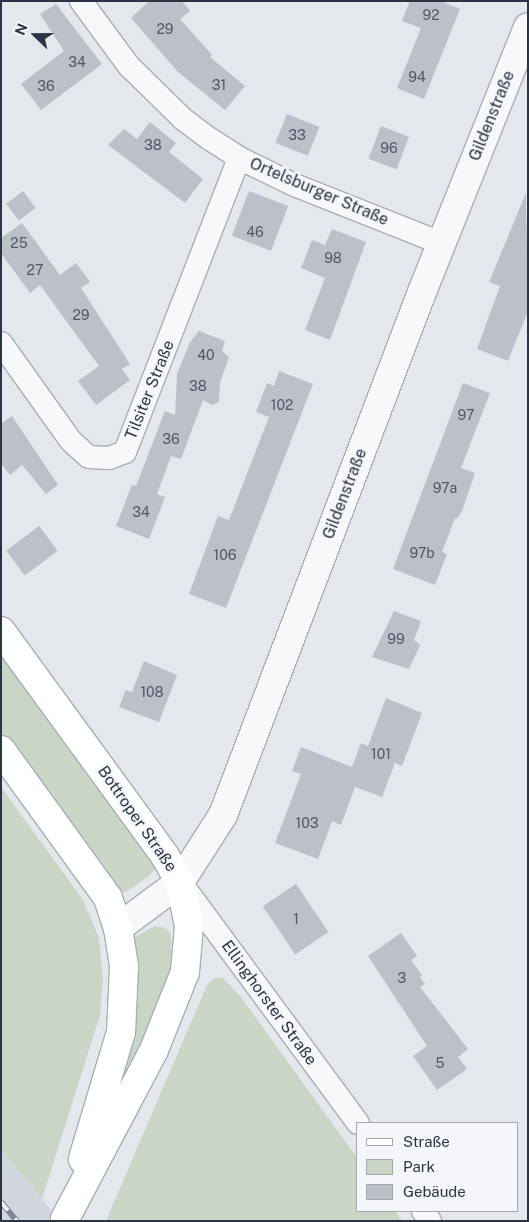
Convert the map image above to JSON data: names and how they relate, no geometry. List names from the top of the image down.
{
  "streets": {
    "main road": ["Bottroper Straße"],
    "street": [
      "Gildenstraße",
      "Ortelsburger Straße",
      "Tilsiter Straße",
      "Ellinghorster Straße"
    ]
  },
  "crossings": [
    ["Gildenstraße", "Ortelsburger Straße"],
    ["Gildenstraße", "Bottroper Straße"],
    ["Gildenstraße", "Ellinghorster Straße"],
    ["Ortelsburger Straße", "Tilsiter Straße"],
    ["Bottroper Straße", "Ellinghorster Straße"]
  ],
  "house_numbers": [
    "92",
    "29",
    "34",
    "94",
    "31",
    "36",
    "33",
    "38",
    "96",
    "46",
    "25",
    "98",
    "27",
    "29",
    "40",
    "38",
    "102",
    "97",
    "36",
    "97a",
    "34",
    "97b",
    "106",
    "99",
    "108",
    "101",
    "103",
    "1",
    "3",
    "5"
  ],
  "legend": ["Straße", "Park", "Gebäude"],
  "north": "left"
}
